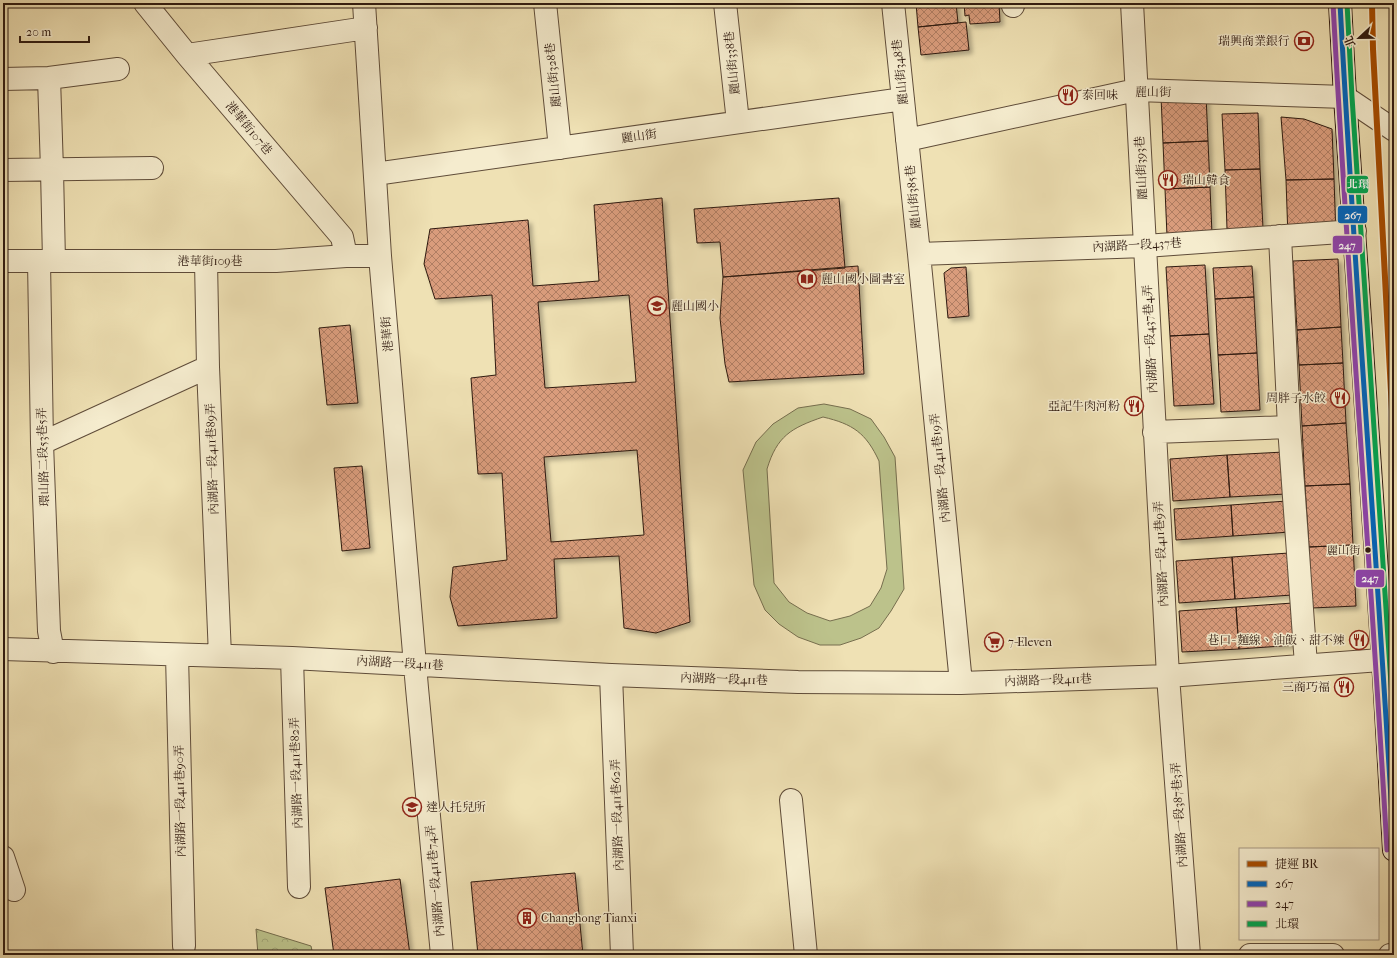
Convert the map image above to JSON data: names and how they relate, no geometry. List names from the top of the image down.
{
  "streets": {
    "street": [
      "麗山街338巷",
      "麗山街348巷",
      "麗山街328巷",
      "麗山街",
      "港華街107巷",
      "麗山街393巷",
      "麗山街385巷",
      "內湖路一段437巷",
      "港華街109巷",
      "港華街",
      "內湖路一段437巷4弄",
      "環山路二段53巷5弄",
      "內湖路一段411巷89弄",
      "內湖路一段411巷19弄",
      "內湖路一段411巷9弄",
      "內湖路一段411巷",
      "內湖路一段411巷82弄",
      "內湖路一段411巷90弄",
      "內湖路一段411巷62弄",
      "內湖路一段387巷3弄",
      "內湖路一段411巷74弄"
    ]
  },
  "crossings": [
    ["麗山街338巷", "麗山街"],
    ["麗山街348巷", "麗山街"],
    ["麗山街348巷", "麗山街385巷"],
    ["麗山街328巷", "麗山街"],
    ["麗山街", "麗山街393巷"],
    ["麗山街", "麗山街385巷"],
    ["麗山街", "港華街"],
    ["港華街107巷", "港華街109巷"],
    ["麗山街393巷", "內湖路一段437巷"],
    ["麗山街393巷", "內湖路一段437巷4弄"],
    ["麗山街385巷", "內湖路一段437巷"],
    ["麗山街385巷", "內湖路一段411巷19弄"],
    ["內湖路一段437巷", "內湖路一段437巷4弄"],
    ["內湖路一段437巷", "內湖路一段411巷19弄"],
    ["港華街109巷", "港華街"],
    ["港華街109巷", "環山路二段53巷5弄"],
    ["港華街109巷", "內湖路一段411巷89弄"],
    ["港華街", "內湖路一段411巷"],
    ["港華街", "內湖路一段411巷74弄"],
    ["內湖路一段437巷4弄", "內湖路一段411巷9弄"],
    ["環山路二段53巷5弄", "內湖路一段411巷"],
    ["內湖路一段411巷89弄", "內湖路一段411巷"],
    ["內湖路一段411巷19弄", "內湖路一段411巷"],
    ["內湖路一段411巷9弄", "內湖路一段411巷"],
    ["內湖路一段411巷9弄", "內湖路一段387巷3弄"],
    ["內湖路一段411巷", "內湖路一段411巷82弄"],
    ["內湖路一段411巷", "內湖路一段411巷90弄"],
    ["內湖路一段411巷", "內湖路一段411巷62弄"],
    ["內湖路一段411巷", "內湖路一段387巷3弄"],
    ["內湖路一段411巷", "內湖路一段411巷74弄"]
  ],
  "places": {
    "bank": ["瑞興商業銀行"],
    "restaurant": [
      "泰回味",
      "瑞山韓食",
      "周胖子水餃",
      "亞記牛肉河粉",
      "巷口- 麵線、油飯、甜不辣",
      "三商巧福"
    ],
    "library": ["麗山國小圖書室"],
    "school or university": ["麗山國小", "達人托兒所"],
    "other": ["麗山街"],
    "supermarket": ["7-Eleven"],
    "building": ["Changhong Tianxi"]
  },
  "lines": [
    "metro line BR",
    "transit line 267",
    "transit line 247",
    "transit line 北環"
  ],
  "legend": [
    "捷運 BR",
    "267",
    "247",
    "北環"
  ],
  "scale_bar": "20 m",
  "north": "left"
}
